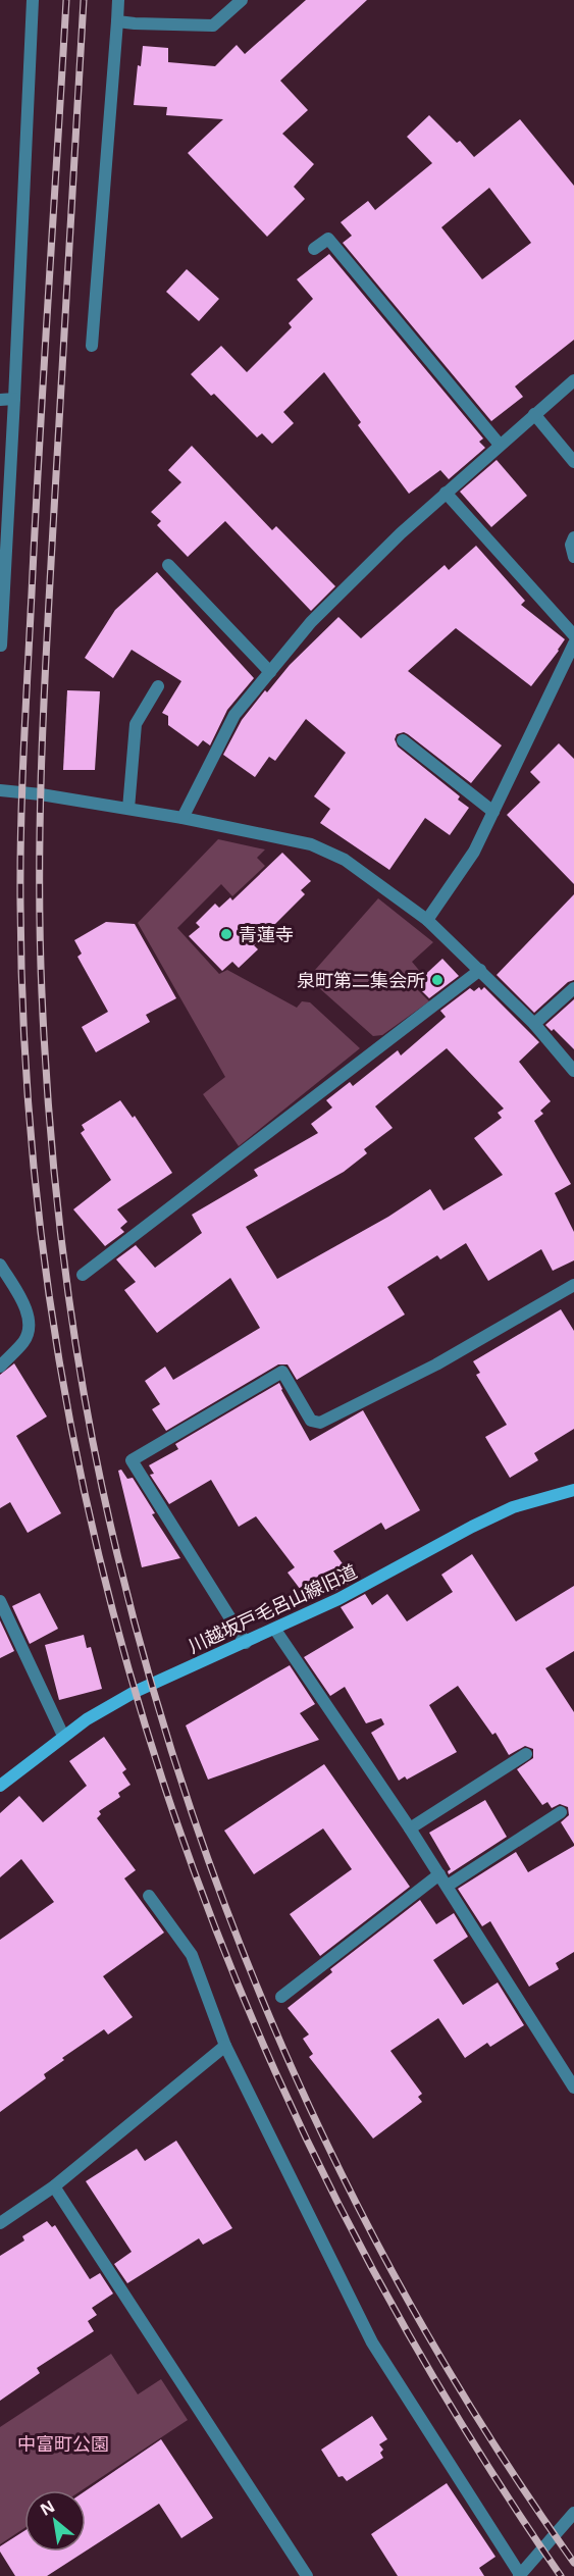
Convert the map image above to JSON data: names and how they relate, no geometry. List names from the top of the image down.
{
  "streets": {
    "street": ["川越坂戸毛呂山線旧道"]
  },
  "parks": ["中富町公園"],
  "places": ["青蓮寺", "泉町第二集会所"],
  "north": "top left"
}
